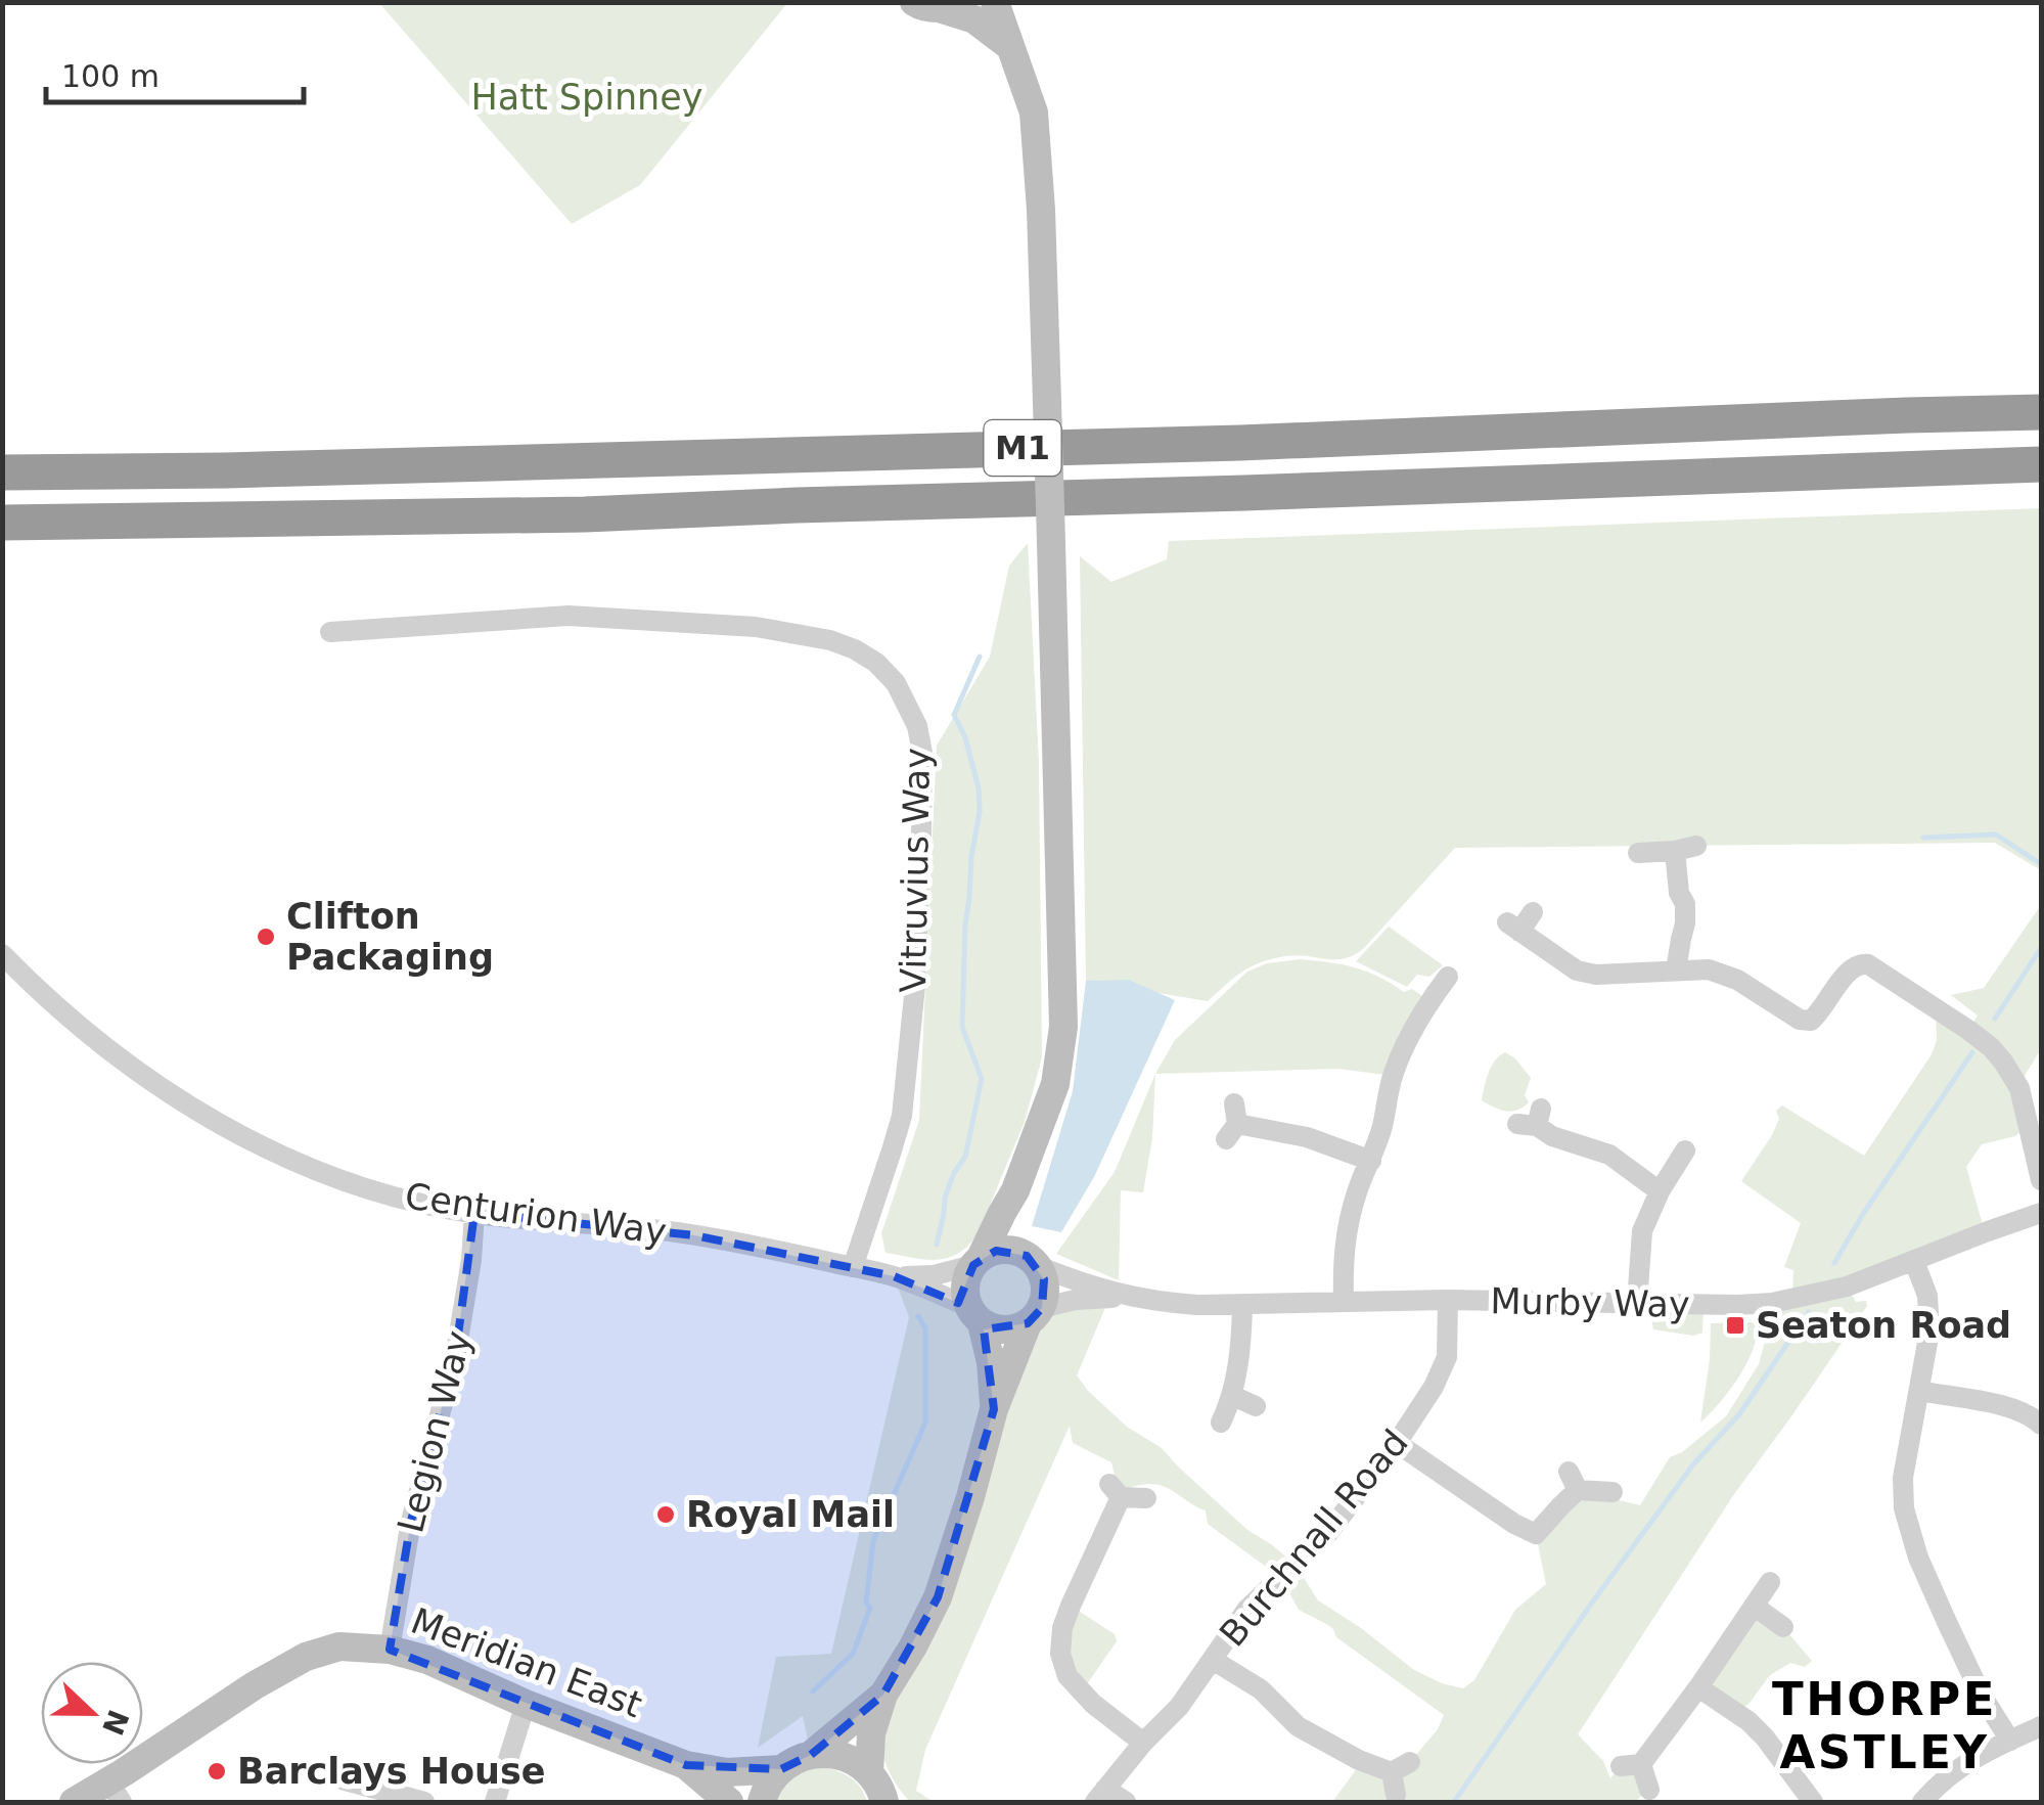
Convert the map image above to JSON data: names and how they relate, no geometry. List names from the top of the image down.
{
  "streets": {
    "highway": ["M1"],
    "street": [
      "Vitruvius Way",
      "Centurion Way",
      "Murby Way",
      "Legion Way",
      "Burchnall Road",
      "Meridian East"
    ]
  },
  "crossings": [
    ["Vitruvius Way", "Centurion Way"],
    ["Centurion Way", "Murby Way"],
    ["Centurion Way", "Legion Way"],
    ["Murby Way", "Burchnall Road"],
    ["Legion Way", "Meridian East"]
  ],
  "districts": ["THORPE ASTLEY"],
  "parks": ["Hatt Spinney"],
  "places": {
    "other": ["Clifton Packaging", "Royal Mail", "Barclays House"],
    "transit": ["Seaton Road"]
  },
  "scale_bar": "100 m",
  "north": "right"
}
